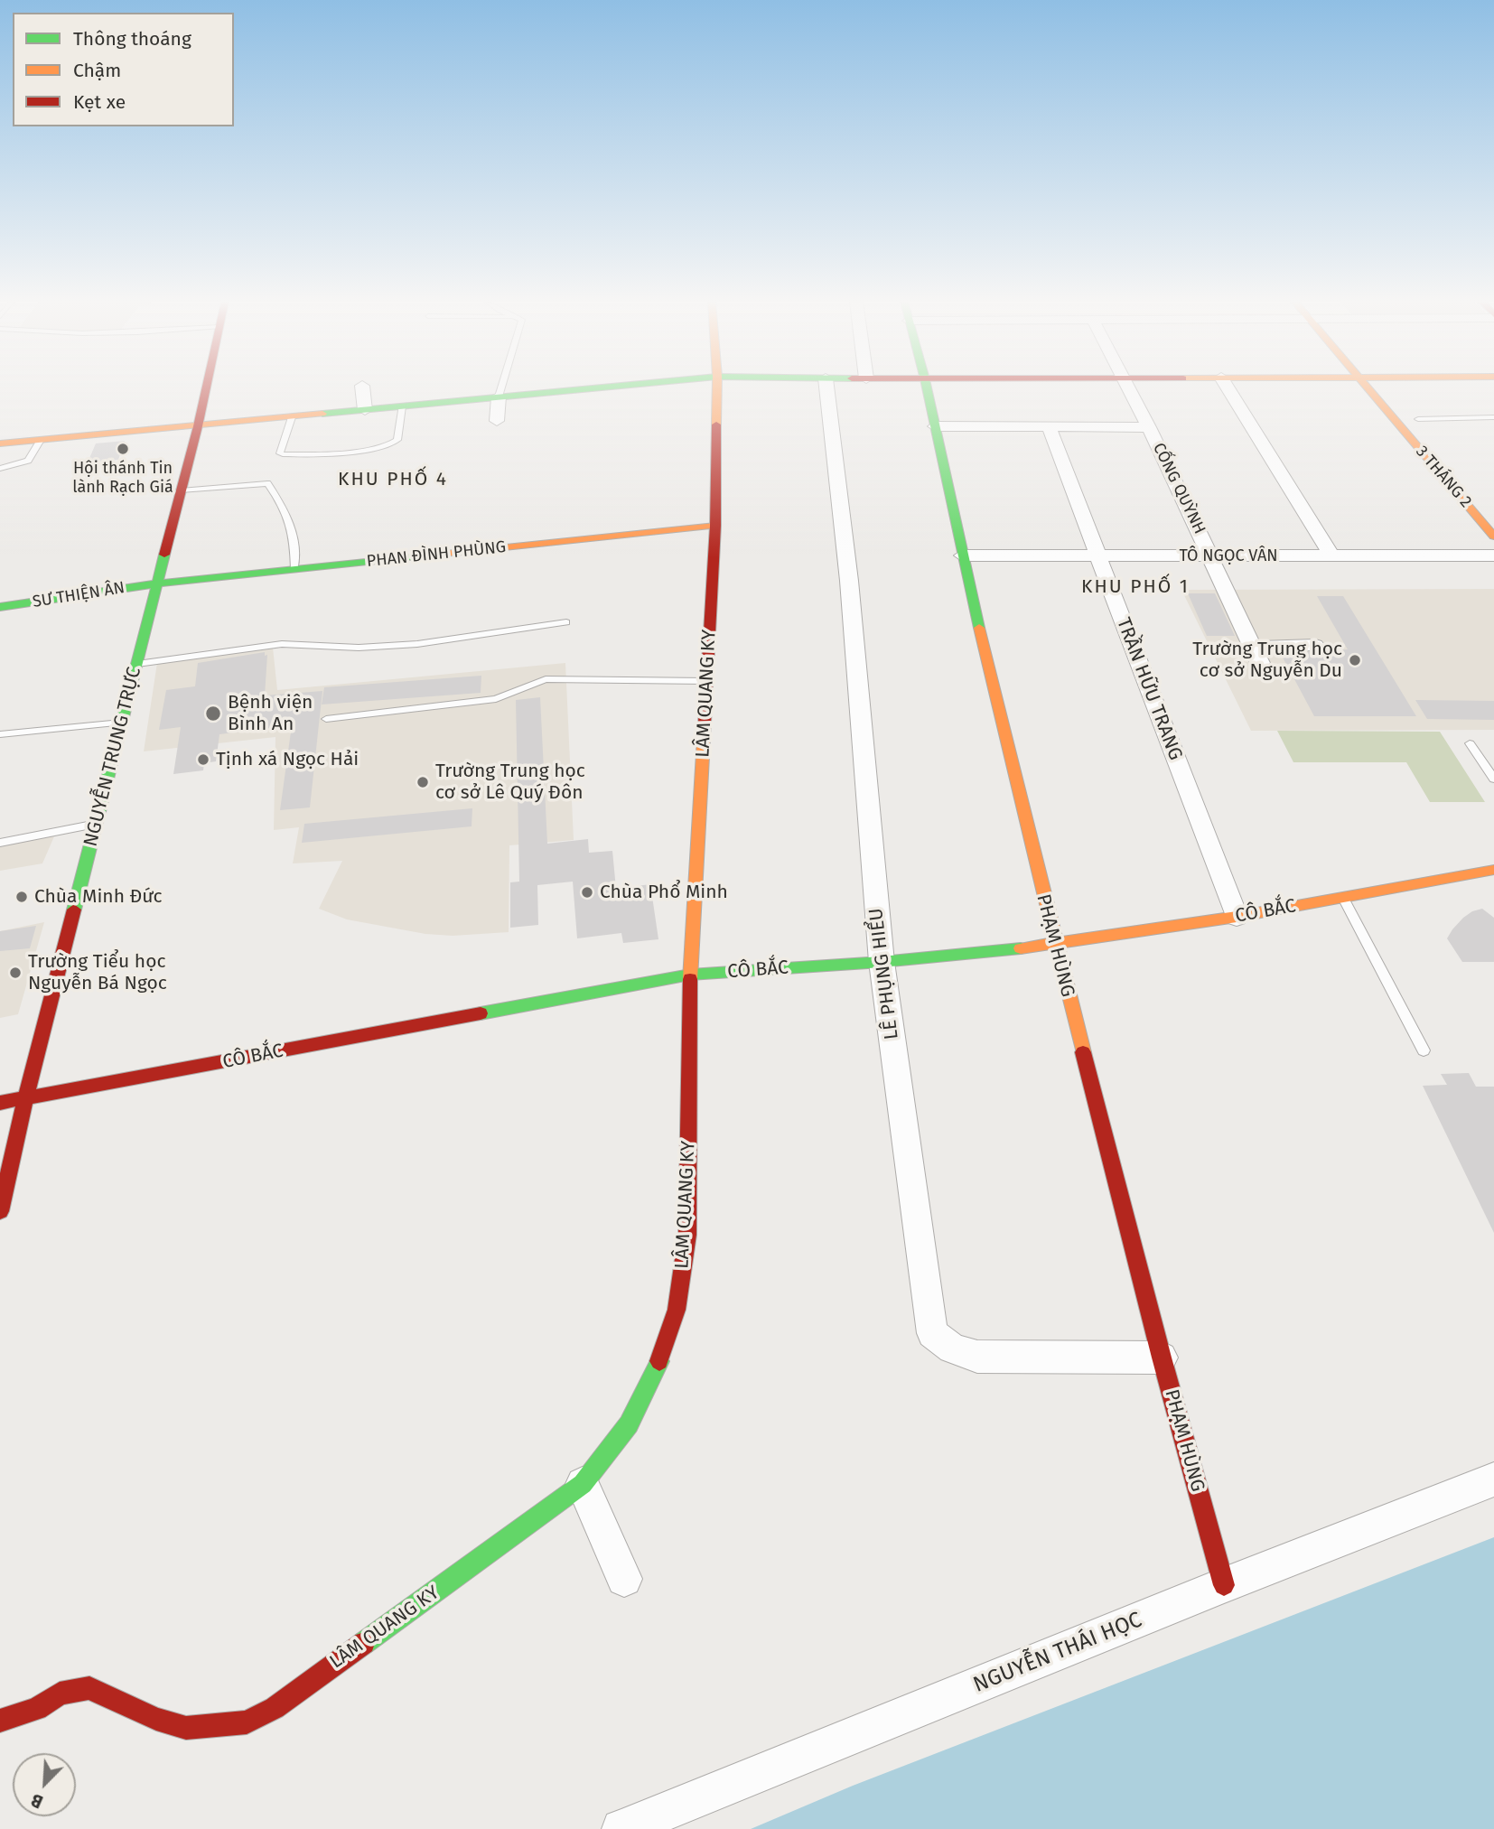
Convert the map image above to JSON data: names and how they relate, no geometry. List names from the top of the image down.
{
  "streets": {
    "street": [
      "3 THÁNG 2",
      "CỐNG QUỲNH",
      "PHAN ĐÌNH PHÙNG",
      "TÔ NGỌC VÂN",
      "SƯ THIỆN ÂN",
      "TRẦN HỮU TRANG",
      "LÂM QUANG KY",
      "NGUYỄN TRUNG TRỰC",
      "CÔ BẮC",
      "PHẠM HÙNG",
      "LÊ PHỤNG HIỂU",
      "NGUYỄN THÁI HỌC"
    ]
  },
  "crossings": [
    ["CỐNG QUỲNH", "TÔ NGỌC VÂN"],
    ["PHAN ĐÌNH PHÙNG", "SƯ THIỆN ÂN"],
    ["PHAN ĐÌNH PHÙNG", "LÂM QUANG KY"],
    ["PHAN ĐÌNH PHÙNG", "NGUYỄN TRUNG TRỰC"],
    ["TÔ NGỌC VÂN", "TRẦN HỮU TRANG"],
    ["TÔ NGỌC VÂN", "PHẠM HÙNG"],
    ["SƯ THIỆN ÂN", "NGUYỄN TRUNG TRỰC"],
    ["TRẦN HỮU TRANG", "CÔ BẮC"],
    ["LÂM QUANG KY", "CÔ BẮC"],
    ["NGUYỄN TRUNG TRỰC", "CÔ BẮC"],
    ["CÔ BẮC", "PHẠM HÙNG"],
    ["CÔ BẮC", "LÊ PHỤNG HIỂU"],
    ["PHẠM HÙNG", "LÊ PHỤNG HIỂU"],
    ["PHẠM HÙNG", "NGUYỄN THÁI HỌC"]
  ],
  "districts": ["KHU PHỐ 4", "KHU PHỐ 1"],
  "places": [
    "Hội thánh Tin lành Rạch Giá",
    "Trường Trung học cơ sở Nguyễn Du",
    "Bệnh viện Bình An",
    "Tịnh xá Ngọc Hải",
    "Trường Trung học cơ sở Lê Quý Đôn",
    "Chùa Phổ Minh",
    "Chùa Minh Đức",
    "Trường Tiểu học Nguyễn Bá Ngọc"
  ],
  "legend": ["Thông thoáng", "Chậm", "Kẹt xe"],
  "north": "bottom left"
}
